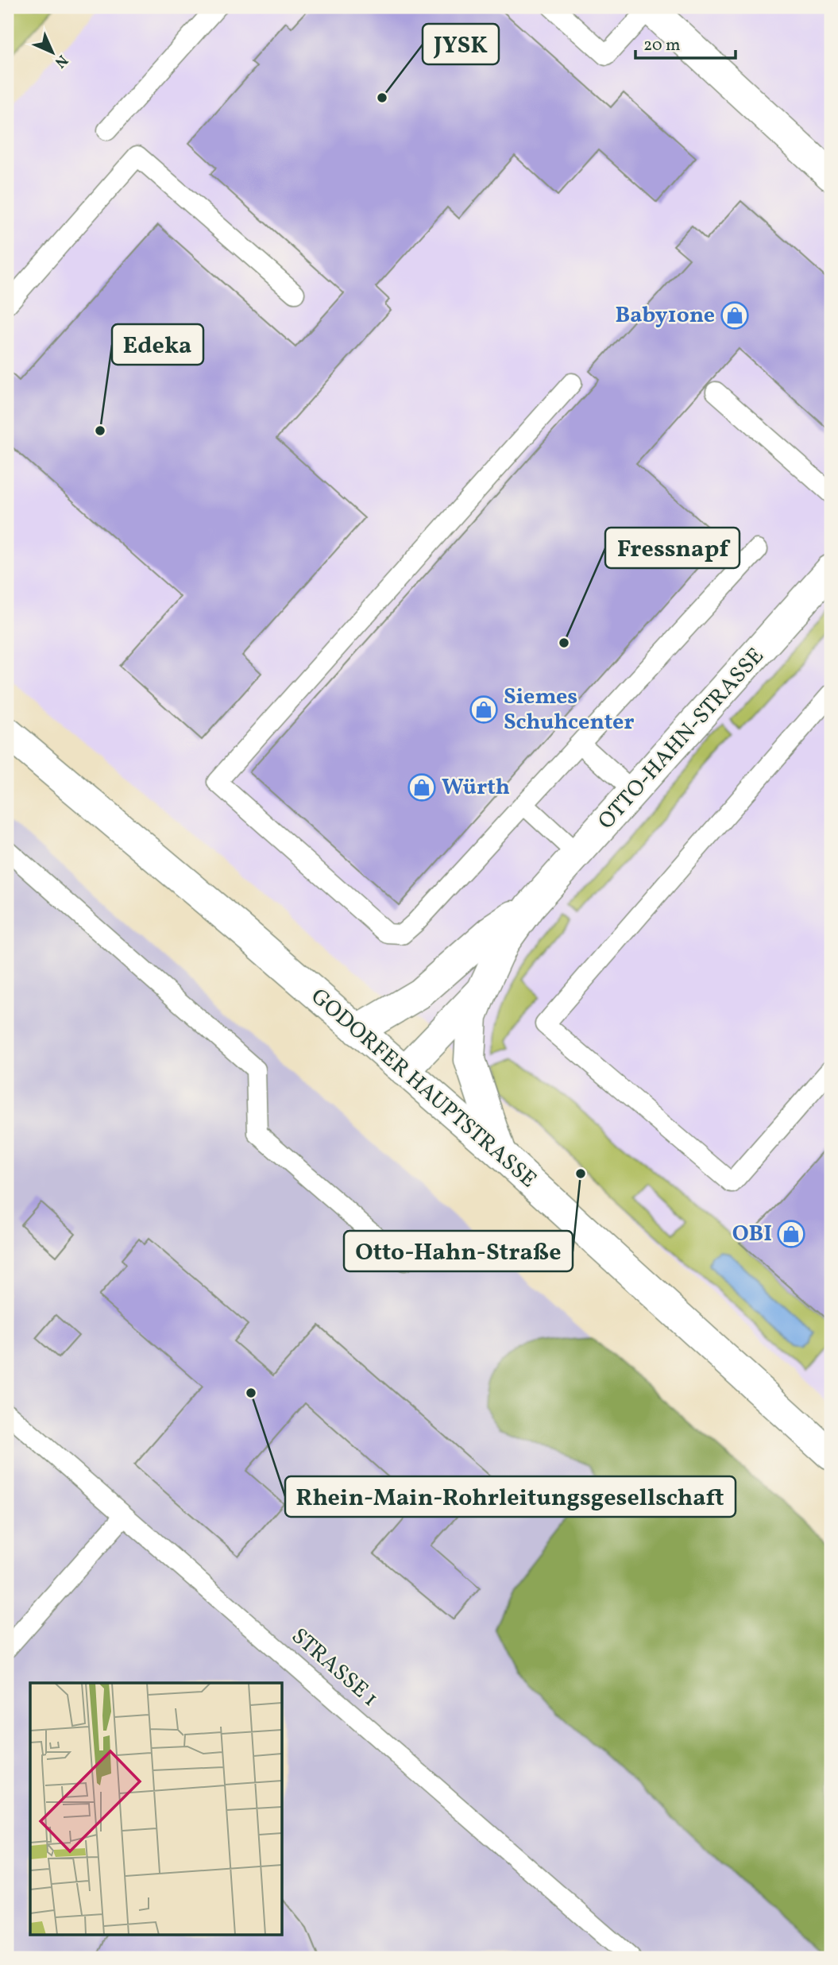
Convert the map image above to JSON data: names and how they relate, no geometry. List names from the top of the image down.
{
  "streets": {
    "main road": ["OTTO-HAHN-STRASSE", "GODORFER HAUPTSTRASSE"],
    "lane": ["STRASSE 1"]
  },
  "crossings": [
    ["OTTO-HAHN-STRASSE", "GODORFER HAUPTSTRASSE"]
  ],
  "places": {
    "other": [
      "JYSK",
      "Edeka",
      "Fressnapf",
      "Otto-Hahn-Straße",
      "Rhein-Main-Rohrleitungsgesellschaft"
    ],
    "shop": [
      "Baby1one",
      "Siemes Schuhcenter",
      "Würth",
      "OBI"
    ]
  },
  "scale_bar": "20 m",
  "north": "bottom right"
}
